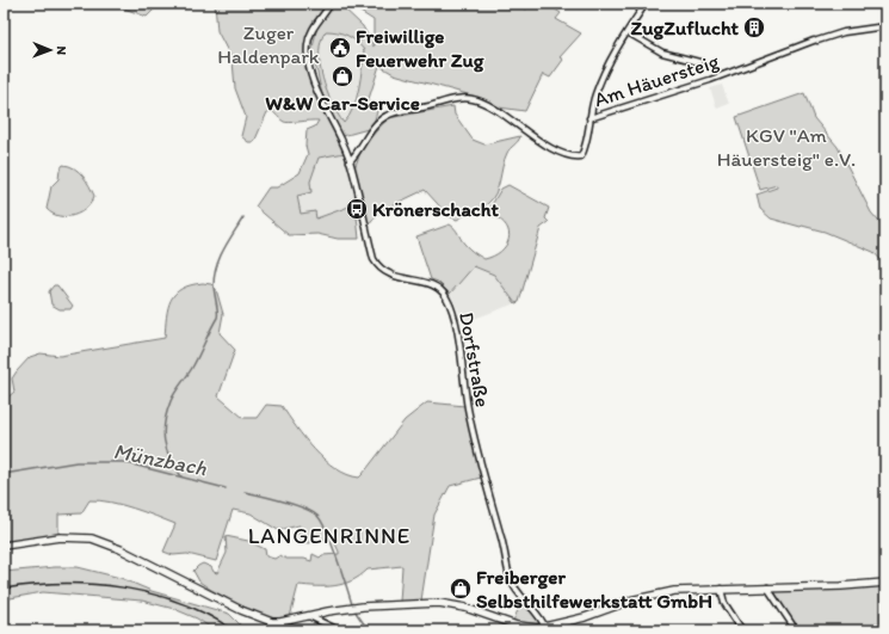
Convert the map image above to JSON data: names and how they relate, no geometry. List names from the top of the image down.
{
  "streets": {
    "street": ["Am Häuersteig", "Dorfstraße"]
  },
  "districts": ["LANGENRINNE"],
  "water": ["Münzbach"],
  "parks": ["Zuger Haldenpark", "KGV \"Am Häuersteig\" e.V."],
  "places": {
    "building": ["ZugZuflucht"],
    "public building": ["Freiwillige Feuerwehr Zug"],
    "shop": ["W&W Car-Service", "Freiberger Selbsthilfewerkstatt GmbH"],
    "bus stop": ["Krönerschacht"]
  },
  "north": "right"
}
